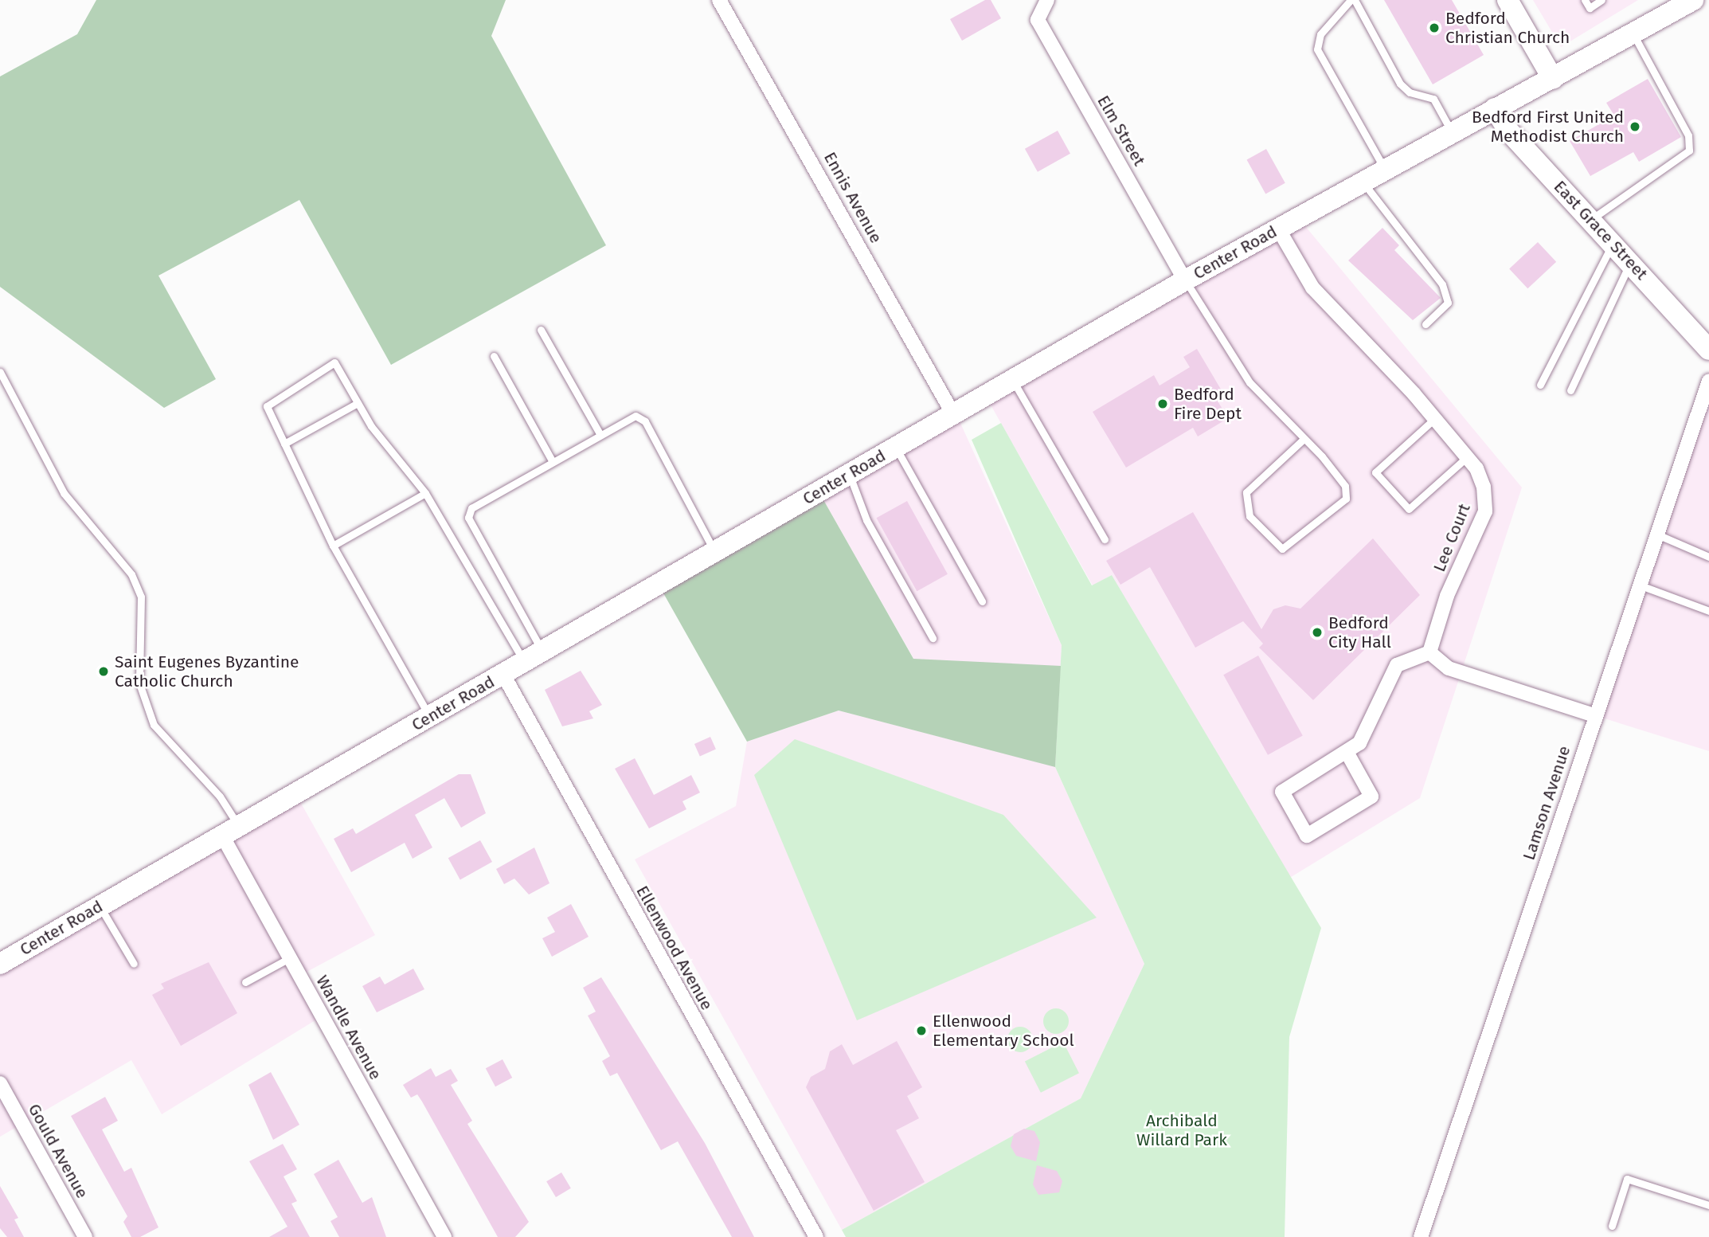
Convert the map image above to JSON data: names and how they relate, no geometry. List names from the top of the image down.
{
  "streets": {
    "main road": ["East Grace Street", "Center Road"],
    "street": [
      "Elm Street",
      "Ennis Avenue",
      "Lee Court",
      "Lamson Avenue",
      "Ellenwood Avenue",
      "Wandle Avenue",
      "Gould Avenue"
    ]
  },
  "crossings": [
    ["Elm Street", "Center Road"],
    ["Ennis Avenue", "Center Road"],
    ["East Grace Street", "Center Road"],
    ["Center Road", "Lee Court"],
    ["Center Road", "Ellenwood Avenue"],
    ["Center Road", "Wandle Avenue"]
  ],
  "parks": ["Archibald Willard Park"],
  "places": [
    "Bedford Christian Church",
    "Bedford First United Methodist Church",
    "Bedford Fire Dept",
    "Bedford City Hall",
    "Saint Eugenes Byzantine Catholic Church",
    "Ellenwood Elementary School"
  ]
}
